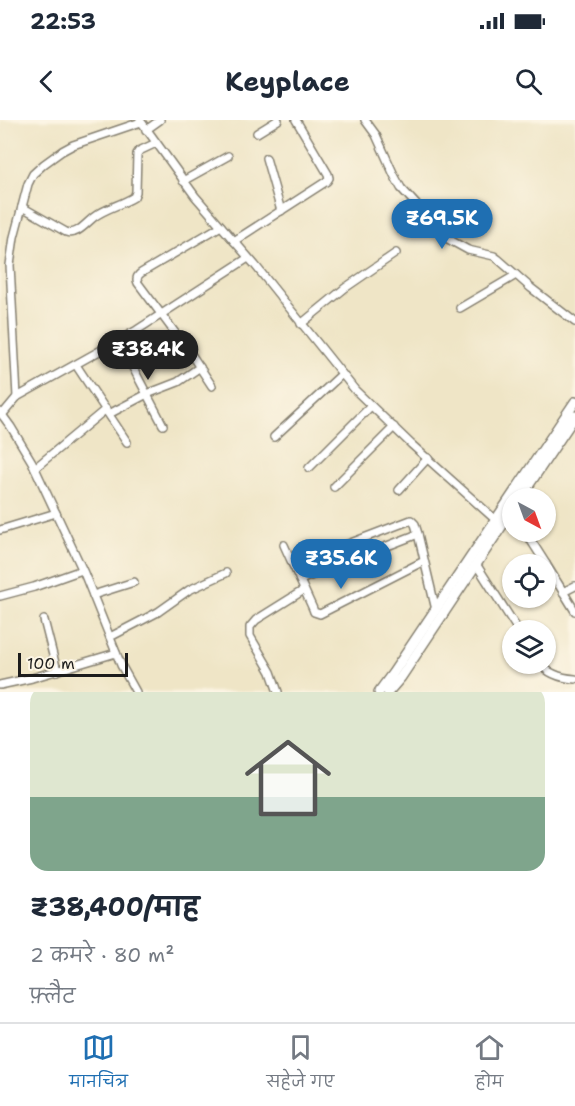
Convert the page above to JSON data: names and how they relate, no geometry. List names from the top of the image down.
{
  "scale_bar": "100 m",
  "north": "bottom right",
  "page": {
    "status": "22:53",
    "header": "Keyplace",
    "price": ["₹69.5K", "₹38.4K", "₹35.6K"],
    "scale": "100 m",
    "list": [
      {
        "name": "₹38,400/माह",
        "note": "2 कमरे · 80 m² · फ़्लैट"
      }
    ],
    "tabs": ["मानचित्र", "सहेजे गए", "होम"]
  }
}
